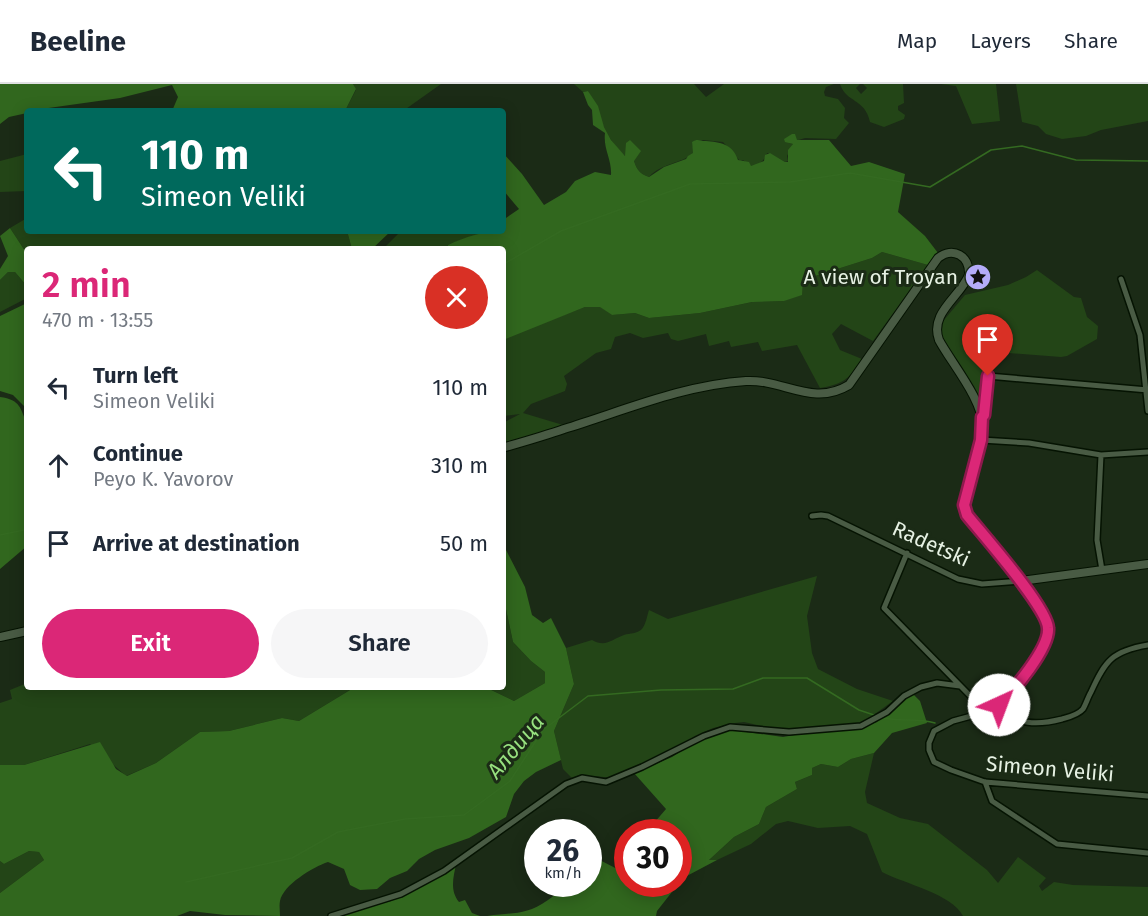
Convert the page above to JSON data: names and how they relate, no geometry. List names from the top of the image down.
{
  "streets": {
    "street": ["Radetski", "Simeon Veliki"]
  },
  "crossings": [
    ["Radetski", "Simeon Veliki"]
  ],
  "water": ["Алдица"],
  "places": {
    "place": ["A view of Troyan"]
  },
  "page": {
    "header": "Beeline",
    "nav": ["Map", "Layers", "Share"],
    "turn": ["110 m", "Simeon Veliki"],
    "heading": ["2 min", "470 m · 13:55"],
    "list": [
      {
        "name": "Turn left",
        "note": "Simeon Veliki",
        "value": "110 m"
      },
      {
        "name": "Continue",
        "note": "Peyo K. Yavorov",
        "value": "310 m"
      },
      {
        "name": "Arrive at destination",
        "value": "50 m"
      }
    ],
    "buttons": ["Exit", "Share"],
    "speed": "26 km/h",
    "limit": "30"
  }
}
